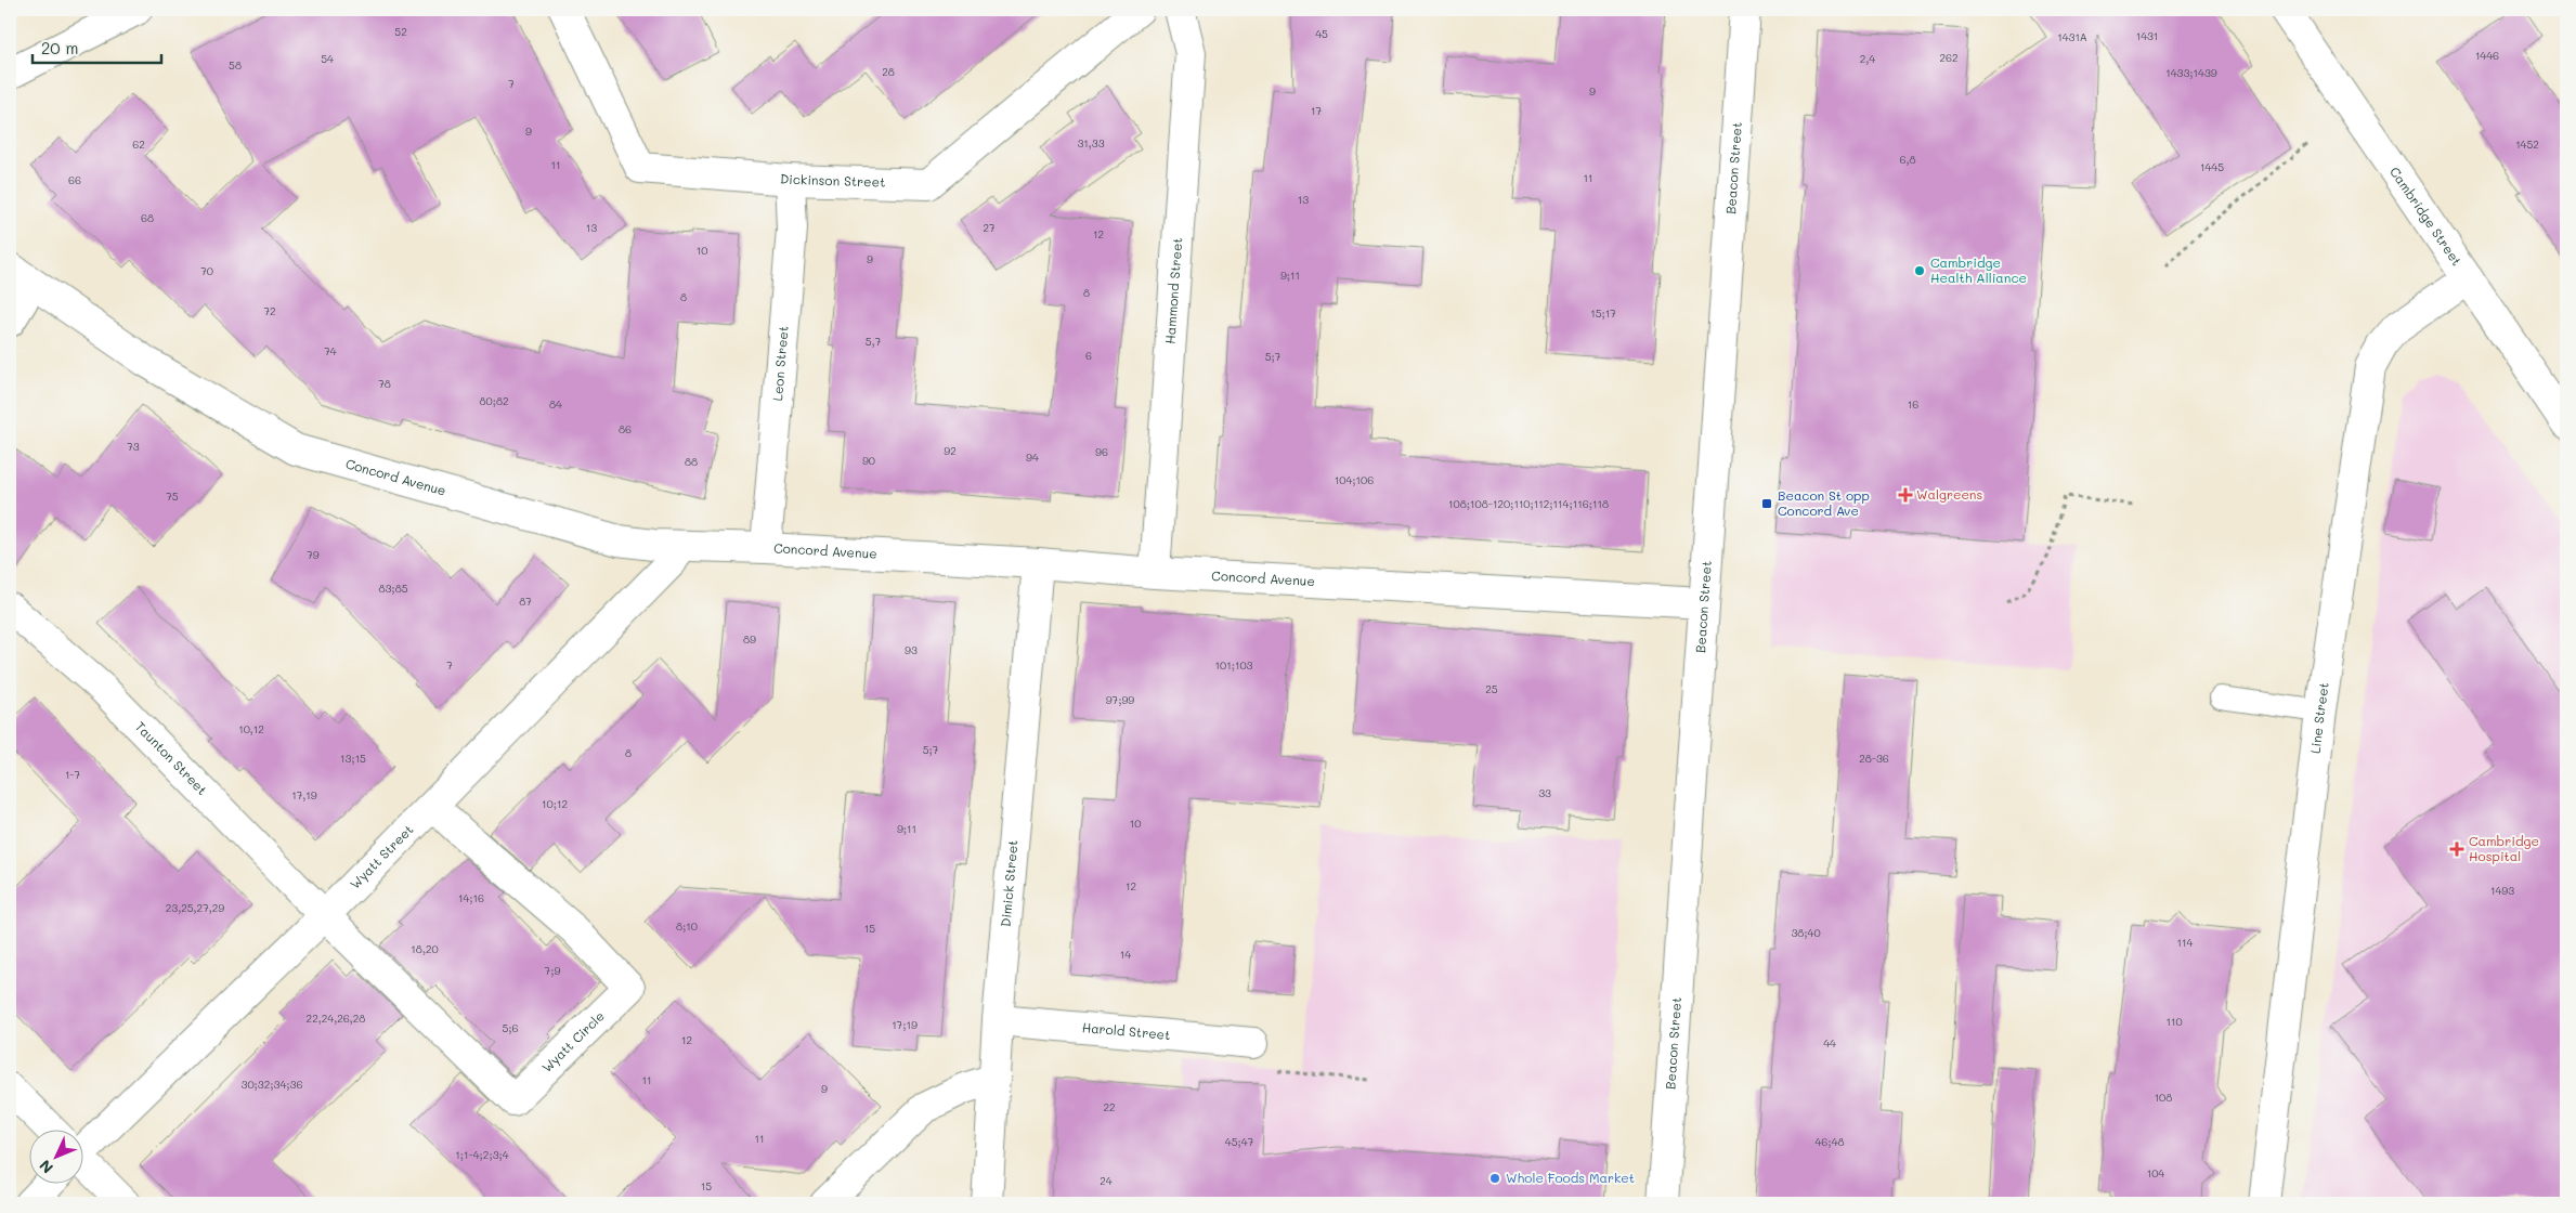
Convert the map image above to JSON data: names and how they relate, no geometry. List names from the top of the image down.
{
  "streets": {
    "street": [
      "Beacon Street",
      "Dickinson Street",
      "Cambridge Street",
      "Hammond Street",
      "Leon Street",
      "Concord Avenue",
      "Line Street",
      "Taunton Street",
      "Wyatt Street",
      "Dimick Street",
      "Harold Street",
      "Wyatt Circle"
    ]
  },
  "crossings": [
    ["Beacon Street", "Concord Avenue"],
    ["Dickinson Street", "Leon Street"],
    ["Cambridge Street", "Line Street"],
    ["Hammond Street", "Concord Avenue"],
    ["Leon Street", "Concord Avenue"],
    ["Concord Avenue", "Wyatt Street"],
    ["Concord Avenue", "Dimick Street"],
    ["Taunton Street", "Wyatt Street"],
    ["Taunton Street", "Wyatt Circle"],
    ["Wyatt Street", "Wyatt Circle"],
    ["Dimick Street", "Harold Street"]
  ],
  "places": {
    "other": ["Cambridge Health Alliance", "Whole Foods Market"],
    "health": ["Walgreens", "Cambridge Hospital"],
    "transit": ["Beacon St opp Concord Ave"]
  },
  "house_numbers": [
    "52",
    "45",
    "1431",
    "1431A",
    "1446",
    "262",
    "54",
    "2,4",
    "58",
    "28",
    "1433;1439",
    "7",
    "9",
    "17",
    "9",
    "31,33",
    "62",
    "1452",
    "6,8",
    "11",
    "1445",
    "11",
    "66",
    "13",
    "68",
    "13",
    "27",
    "12",
    "10",
    "9",
    "70",
    "9;11",
    "8",
    "8",
    "72",
    "15;17",
    "5,7",
    "74",
    "6",
    "5;7",
    "78",
    "80;82",
    "84",
    "16",
    "86",
    "73",
    "92",
    "96",
    "94",
    "90",
    "88",
    "104;106",
    "75",
    "108;108-120;110;112;114;116;118",
    "79",
    "83;85",
    "87",
    "89",
    "93",
    "7",
    "101;103",
    "25",
    "97;99",
    "10,12",
    "5;7",
    "8",
    "13;15",
    "28-36",
    "1-7",
    "33",
    "17,19",
    "10;12",
    "10",
    "9;11",
    "12",
    "1493",
    "14;16",
    "23,25,27,29",
    "8;10",
    "15",
    "38;40",
    "114",
    "18,20",
    "14",
    "7;9",
    "22,24,26,28",
    "110",
    "17;19",
    "5;6",
    "12",
    "44",
    "11",
    "30;32;34;36",
    "9",
    "108",
    "22",
    "11",
    "45;47",
    "46;48",
    "1;1-4;2;3;4",
    "104",
    "24",
    "15"
  ],
  "scale_bar": "20 m",
  "north": "bottom left"
}
